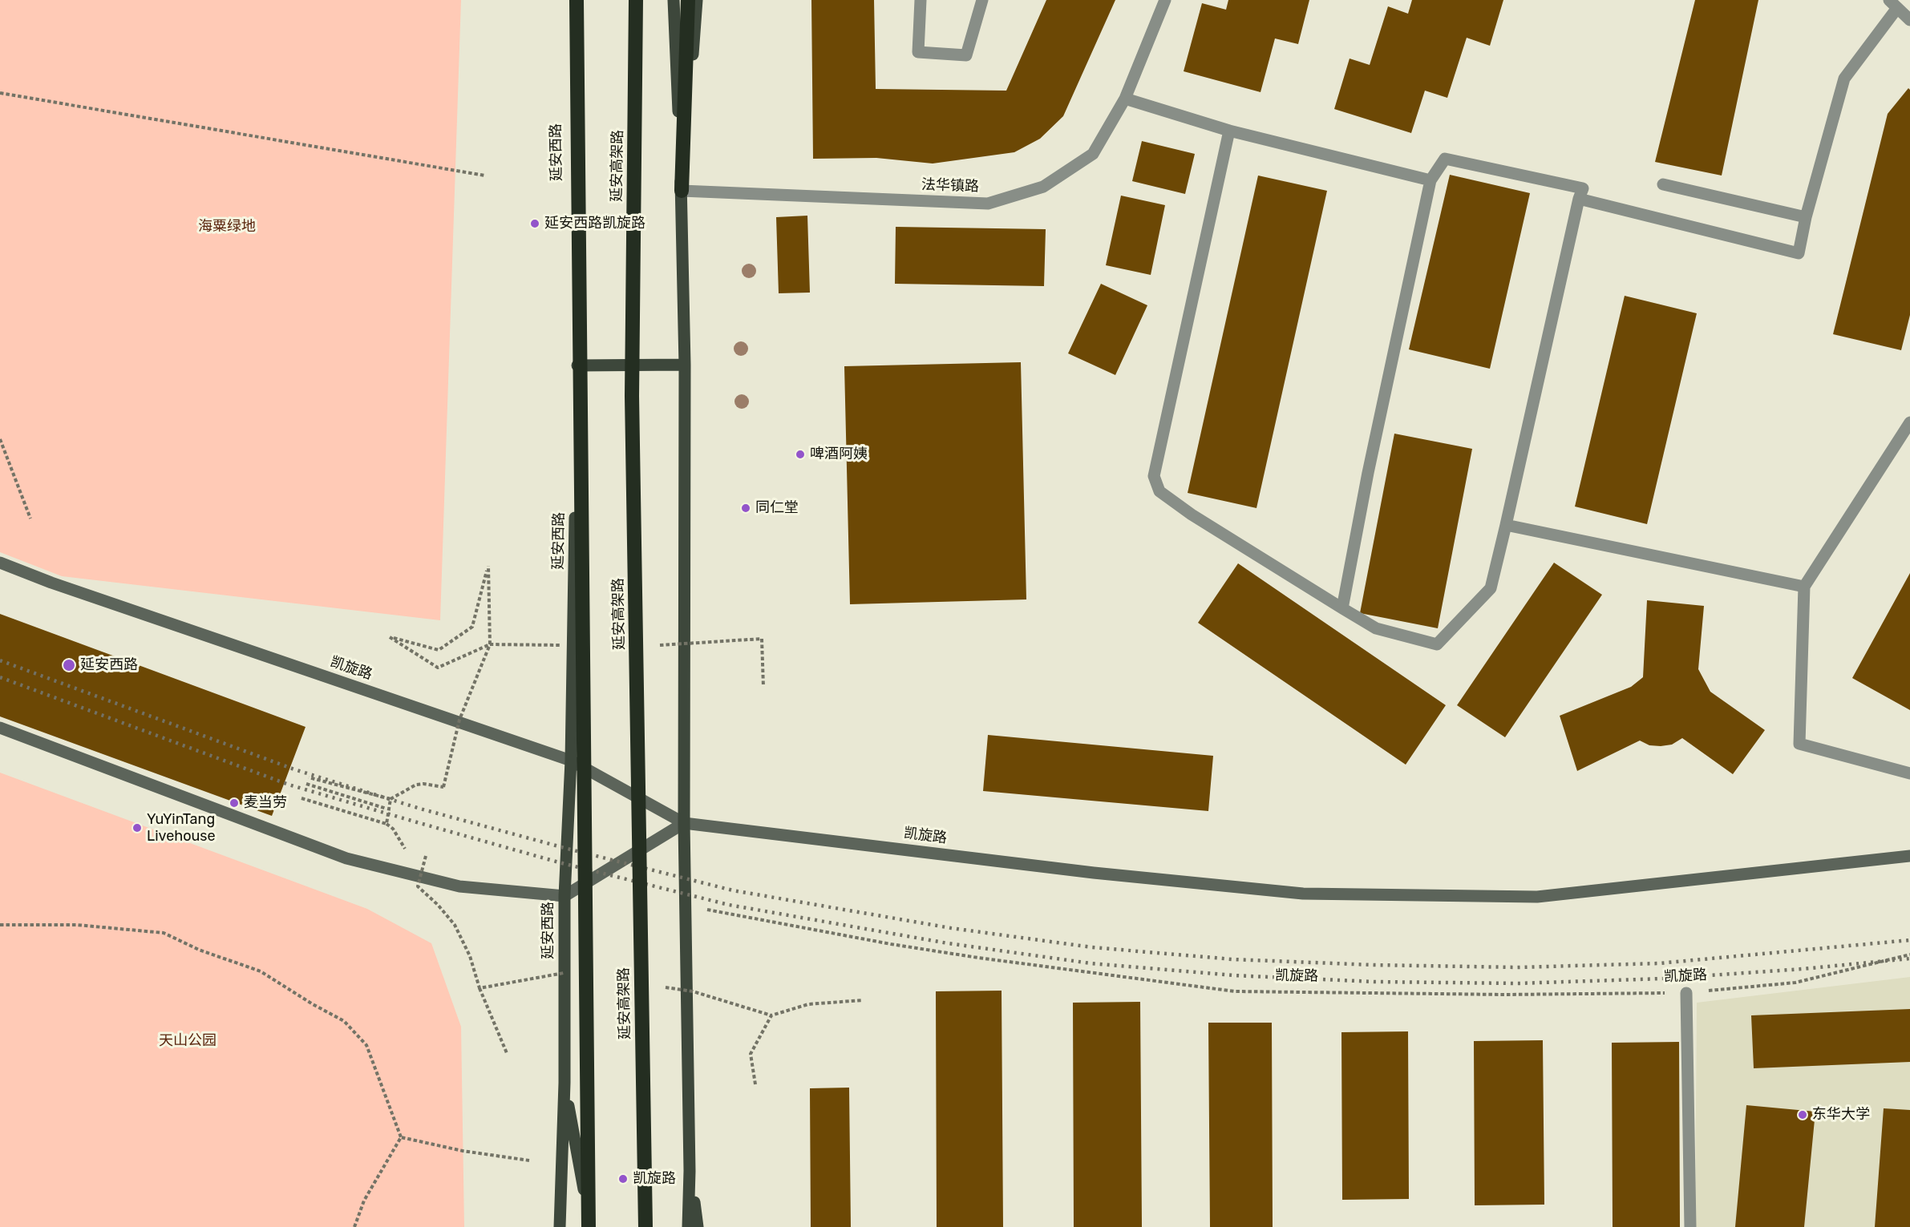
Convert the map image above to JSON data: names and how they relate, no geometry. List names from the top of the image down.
{
  "streets": {
    "highway": ["延安高架路"],
    "main road": ["延安西路"],
    "street": ["法华镇路", "凯旋路"]
  },
  "crossings": [
    ["延安西路", "凯旋路"]
  ],
  "parks": ["海粟绿地", "天山公园"],
  "places": [
    "延安西路凯旋路",
    "啤酒阿姨",
    "同仁堂",
    "延安西路",
    "麦当劳",
    "YuYinTang Livehouse",
    "东华大学",
    "凯旋路"
  ]
}
